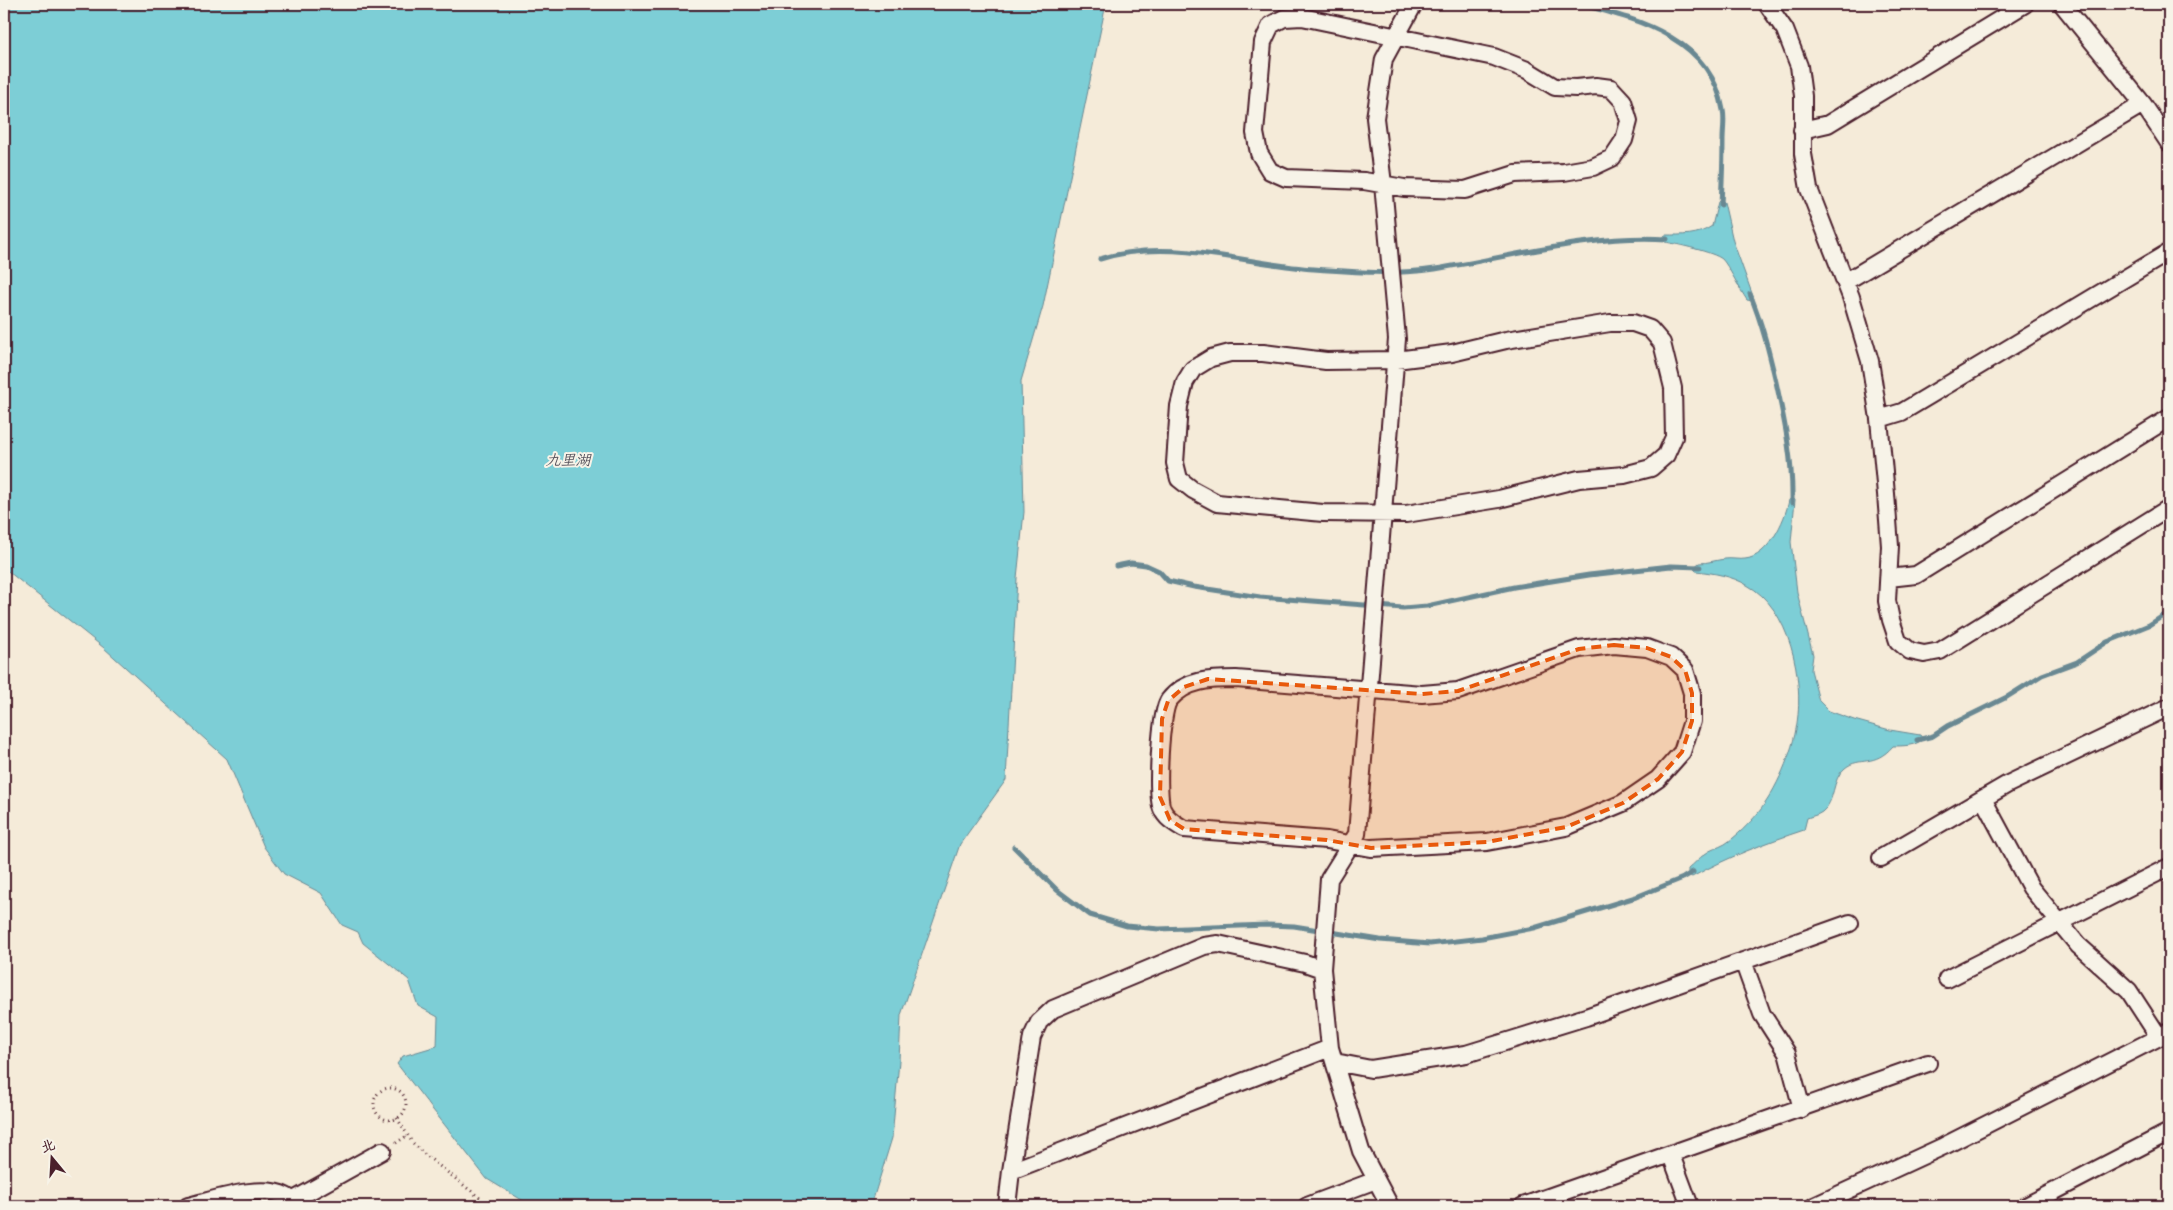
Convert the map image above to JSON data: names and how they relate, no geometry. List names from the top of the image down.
{
  "water": ["九里湖"],
  "north": "top"
}
